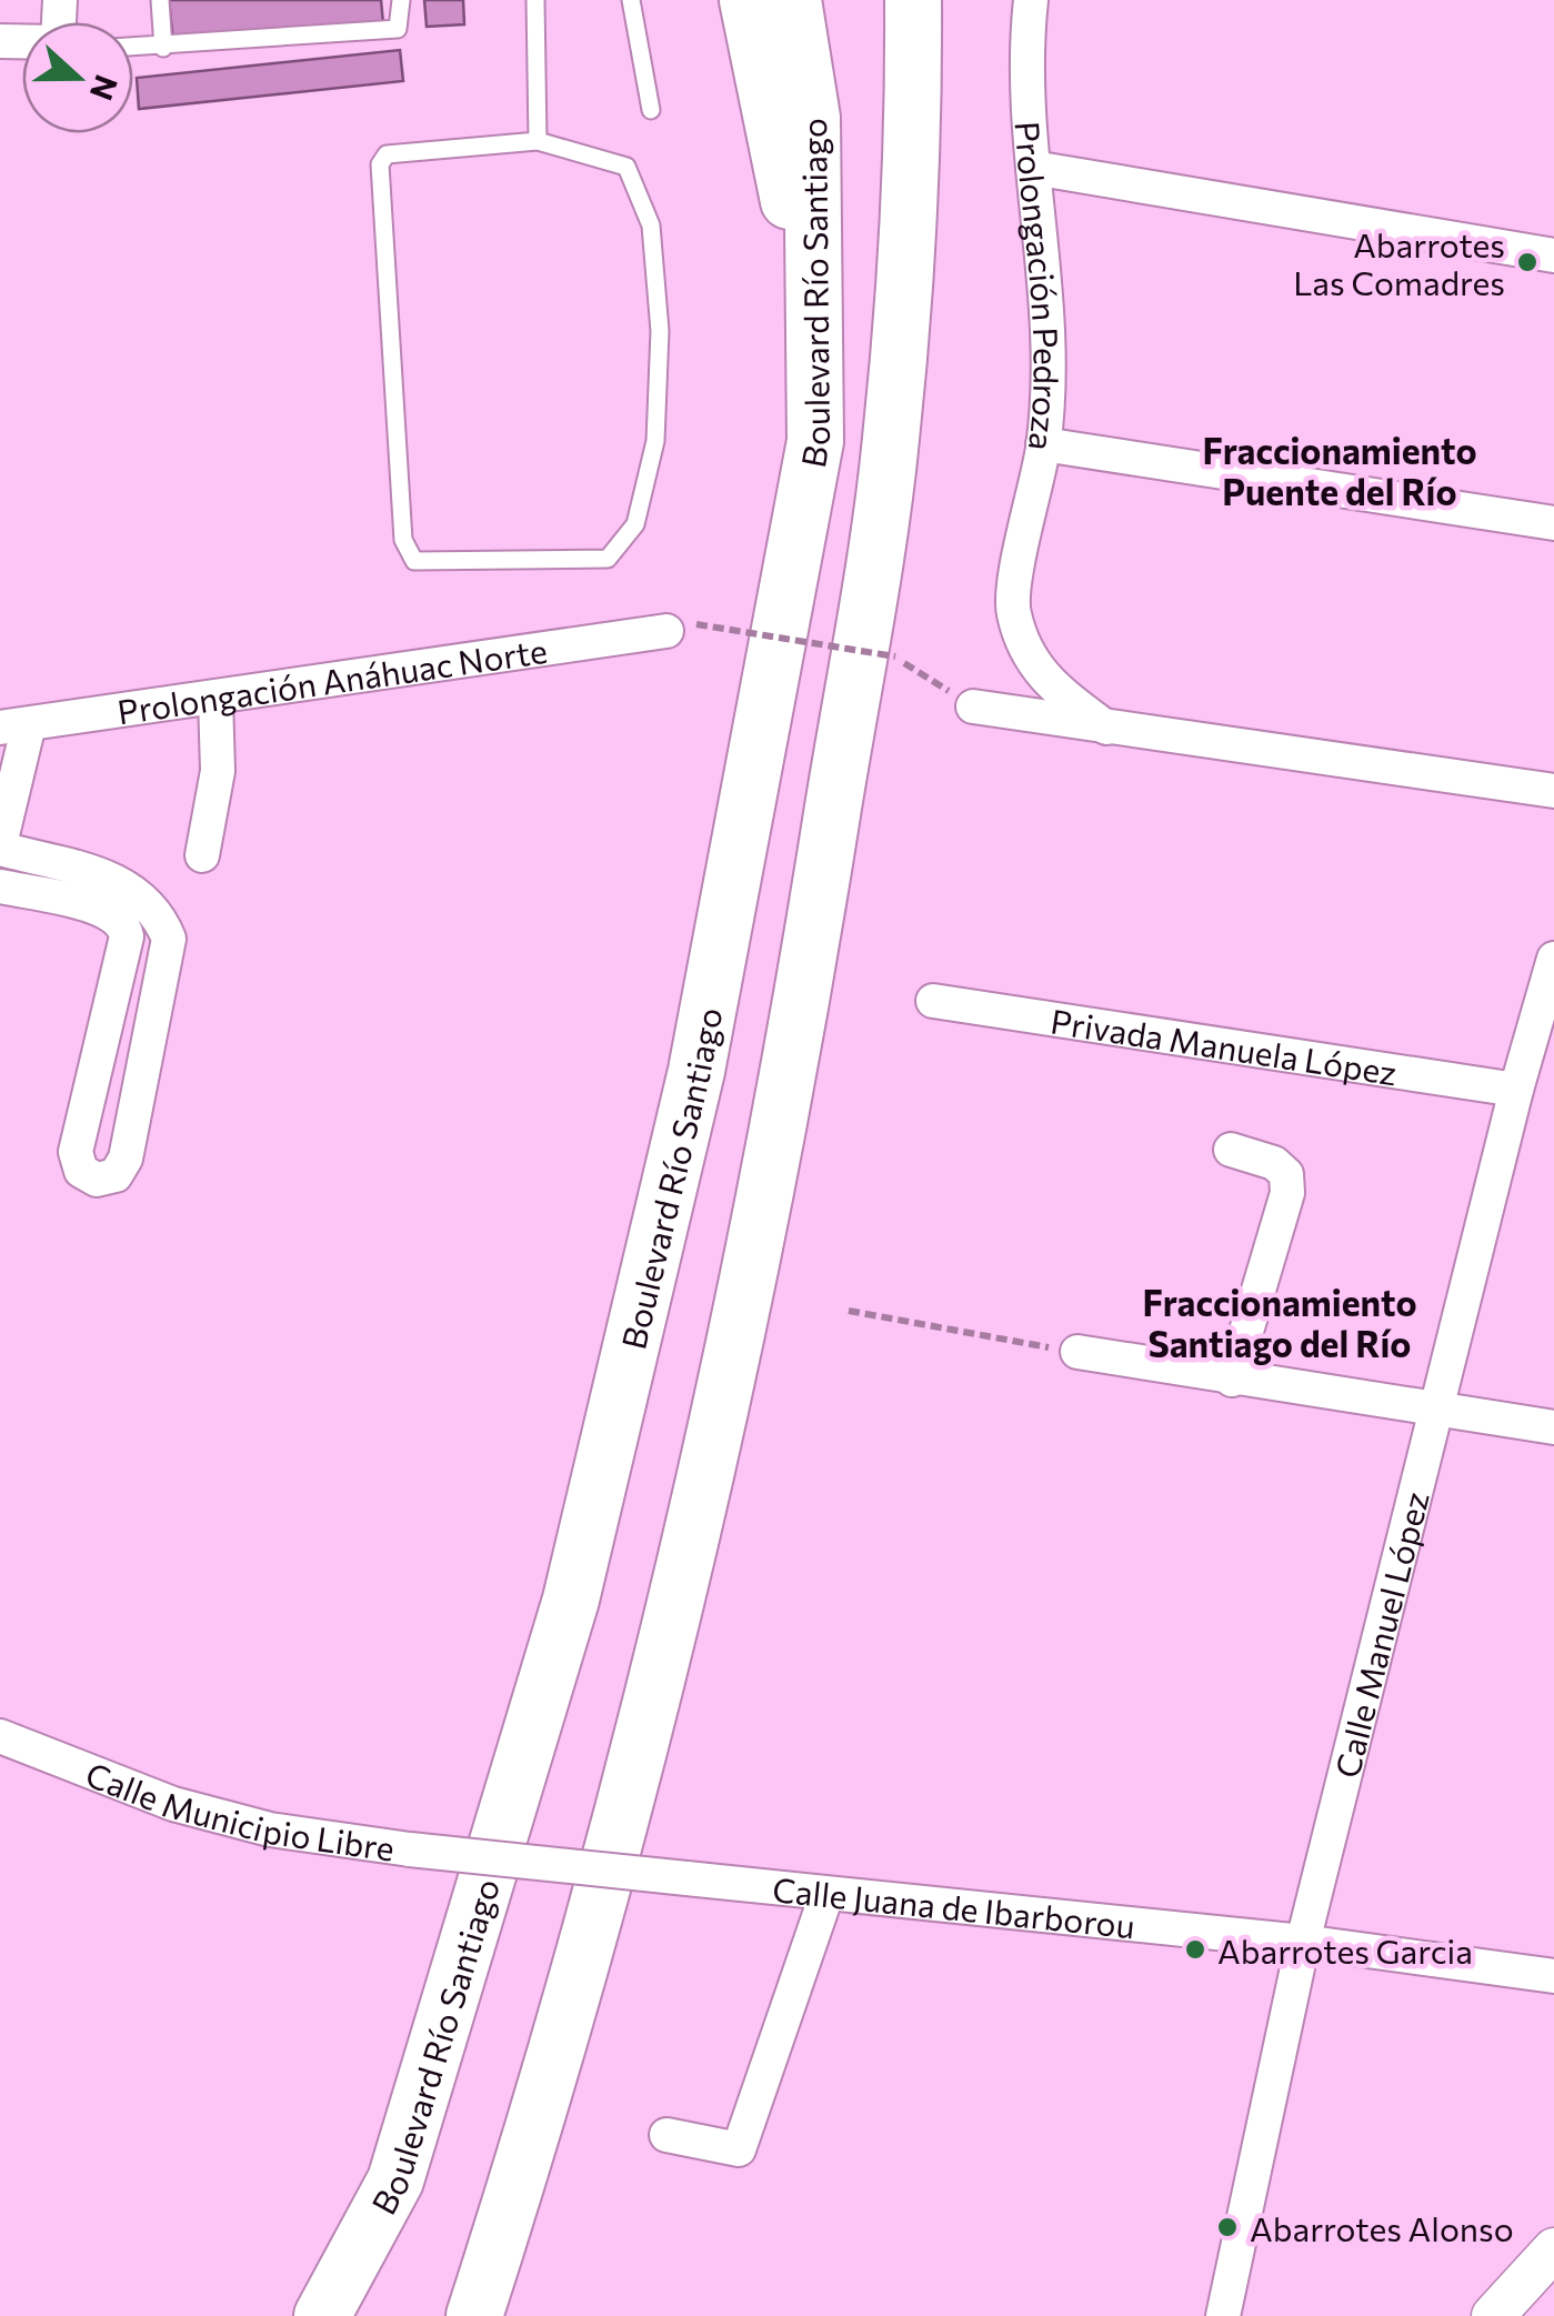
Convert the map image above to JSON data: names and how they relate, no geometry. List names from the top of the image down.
{
  "streets": {
    "main road": ["Boulevard Río Santiago"],
    "street": [
      "Prolongación Pedroza",
      "Prolongación Anáhuac Norte",
      "Privada Manuela López",
      "Calle Manuel López",
      "Calle Municipio Libre",
      "Calle Juana de Ibarborou"
    ]
  },
  "crossings": [
    ["Privada Manuela López", "Calle Manuel López"],
    ["Calle Manuel López", "Calle Juana de Ibarborou"],
    ["Calle Municipio Libre", "Calle Juana de Ibarborou"]
  ],
  "districts": ["Fraccionamiento Puente del Río", "Fraccionamiento Santiago del Río"],
  "places": ["Abarrotes Las Comadres", "Abarrotes Garcia", "Abarrotes Alonso"],
  "north": "right"
}
